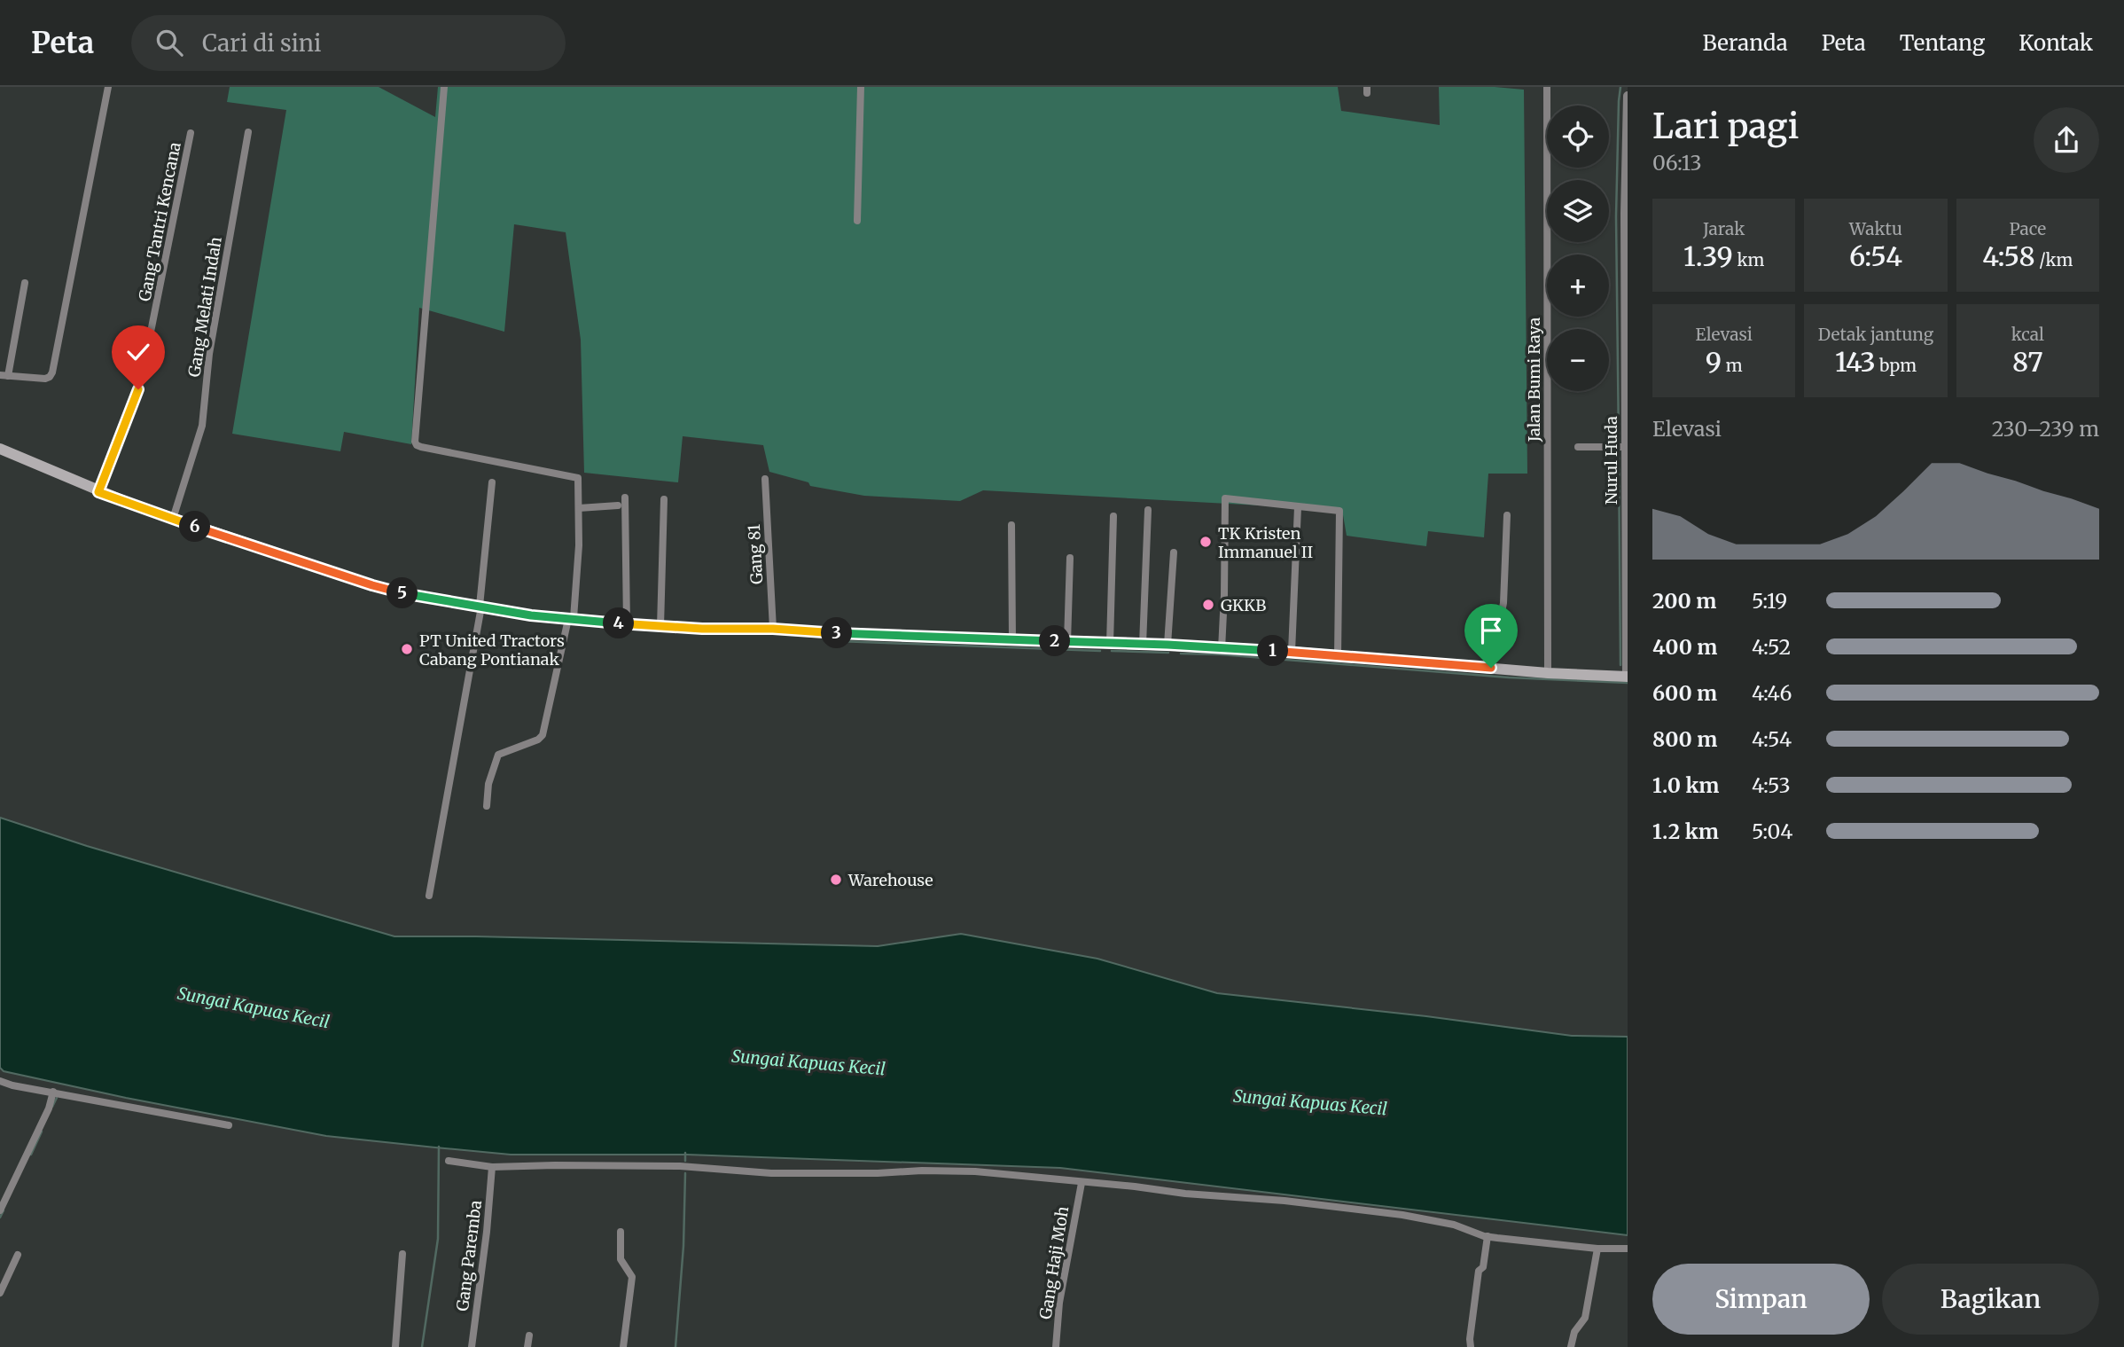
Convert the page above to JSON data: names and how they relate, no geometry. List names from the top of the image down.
{
  "streets": {
    "street": [
      "Gang Tantri Kencana",
      "Gang Melati Indah",
      "Jalan Bumi Raya",
      "Nurul Huda",
      "Gang 81",
      "Gang Paremba",
      "Gang Haji Moh"
    ]
  },
  "water": ["Sungai Kapuas Kecil"],
  "places": [
    "TK Kristen Immanuel II",
    "GKKB",
    "PT United Tractors Cabang Pontianak",
    "Warehouse"
  ],
  "page": {
    "header": "Peta",
    "search": "Cari di sini",
    "nav": [
      "Beranda",
      "Peta",
      "Tentang",
      "Kontak"
    ],
    "heading": ["Lari pagi", "06:13"],
    "map_buttons": ["+", "−"],
    "stats": [
      ["Jarak", "1.39 km"],
      ["Waktu", "6:54"],
      ["Pace", "4:58 /km"],
      ["Elevasi", "9 m"],
      ["Detak jantung", "143 bpm"],
      ["kcal", "87"]
    ],
    "chart": ["Elevasi", "230–239 m"],
    "pins": [
      "6",
      "5",
      "4",
      "3",
      "2",
      "1"
    ],
    "list": [
      {
        "name": "200 m",
        "note": "5:19"
      },
      {
        "name": "400 m",
        "note": "4:52"
      },
      {
        "name": "600 m",
        "note": "4:46"
      },
      {
        "name": "800 m",
        "note": "4:54"
      },
      {
        "name": "1.0 km",
        "note": "4:53"
      },
      {
        "name": "1.2 km",
        "note": "5:04"
      }
    ],
    "buttons": ["Simpan", "Bagikan"]
  }
}
